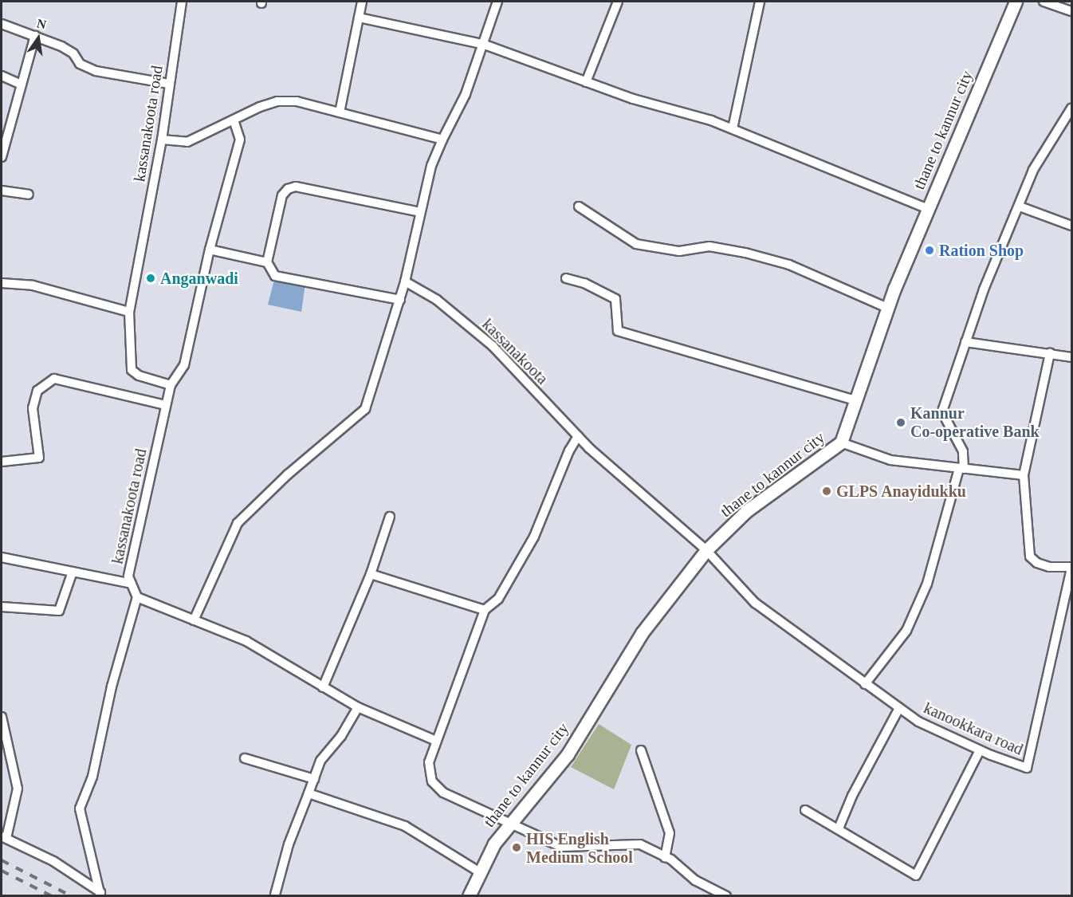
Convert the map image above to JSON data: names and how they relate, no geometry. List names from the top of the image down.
{
  "streets": {
    "street": [
      "kassanakoota road",
      "thane to kannur city",
      "kassanakoota",
      "kanookkara road"
    ]
  },
  "crossings": [
    ["thane to kannur city", "kassanakoota"],
    ["thane to kannur city", "kanookkara road"],
    ["kassanakoota", "kanookkara road"]
  ],
  "places": [
    "Ration Shop",
    "Anganwadi",
    "Kannur Co-operative Bank",
    "GLPS Anayidukku",
    "HIS English Medium School"
  ],
  "north": "top"
}
